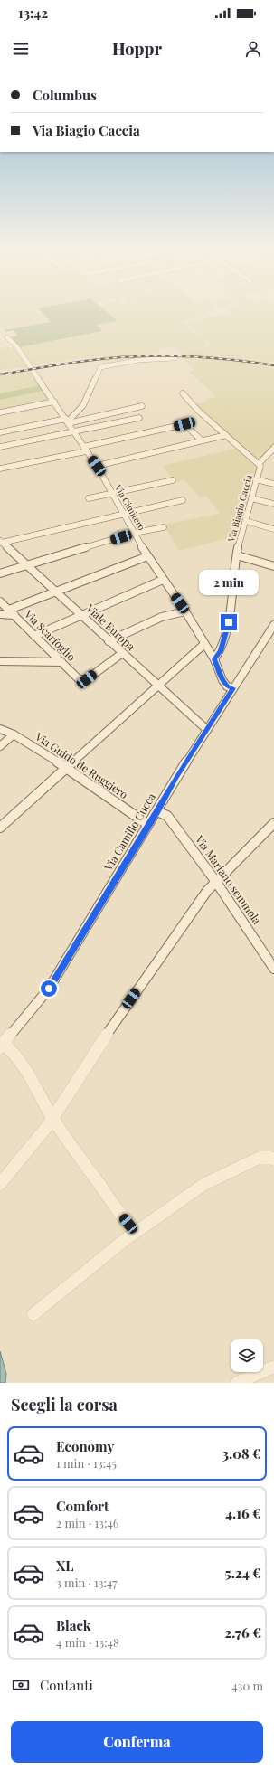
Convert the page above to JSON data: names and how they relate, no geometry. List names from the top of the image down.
{
  "streets": {
    "street": [
      "Via Cimitero",
      "Via Biagio Caccia",
      "Viale Europa",
      "Via Scarfoglio",
      "Via Guido de Ruggiero",
      "Via Camillo Cucca",
      "Via Mariano semmola"
    ]
  },
  "crossings": [
    ["Via Cimitero", "Via Biagio Caccia"],
    ["Via Cimitero", "Via Camillo Cucca"],
    ["Viale Europa", "Via Scarfoglio"],
    ["Viale Europa", "Via Camillo Cucca"],
    ["Via Guido de Ruggiero", "Via Camillo Cucca"],
    ["Via Camillo Cucca", "Via Mariano semmola"]
  ],
  "page": {
    "status": "13:42",
    "header": "Hoppr",
    "banner": ["Columbus", "Via Biagio Caccia"],
    "bubble": "2 min",
    "heading": "Scegli la corsa",
    "list": [
      {
        "name": "Economy",
        "note": "1 min · 13:45",
        "value": "3.08 €"
      },
      {
        "name": "Comfort",
        "note": "2 min · 13:46",
        "value": "4.16 €"
      },
      {
        "name": "XL",
        "note": "3 min · 13:47",
        "value": "5.24 €"
      },
      {
        "name": "Black",
        "note": "4 min · 13:48",
        "value": "2.76 €"
      }
    ],
    "pay": ["Contanti", "430 m"],
    "buttons": "Conferma"
  }
}
